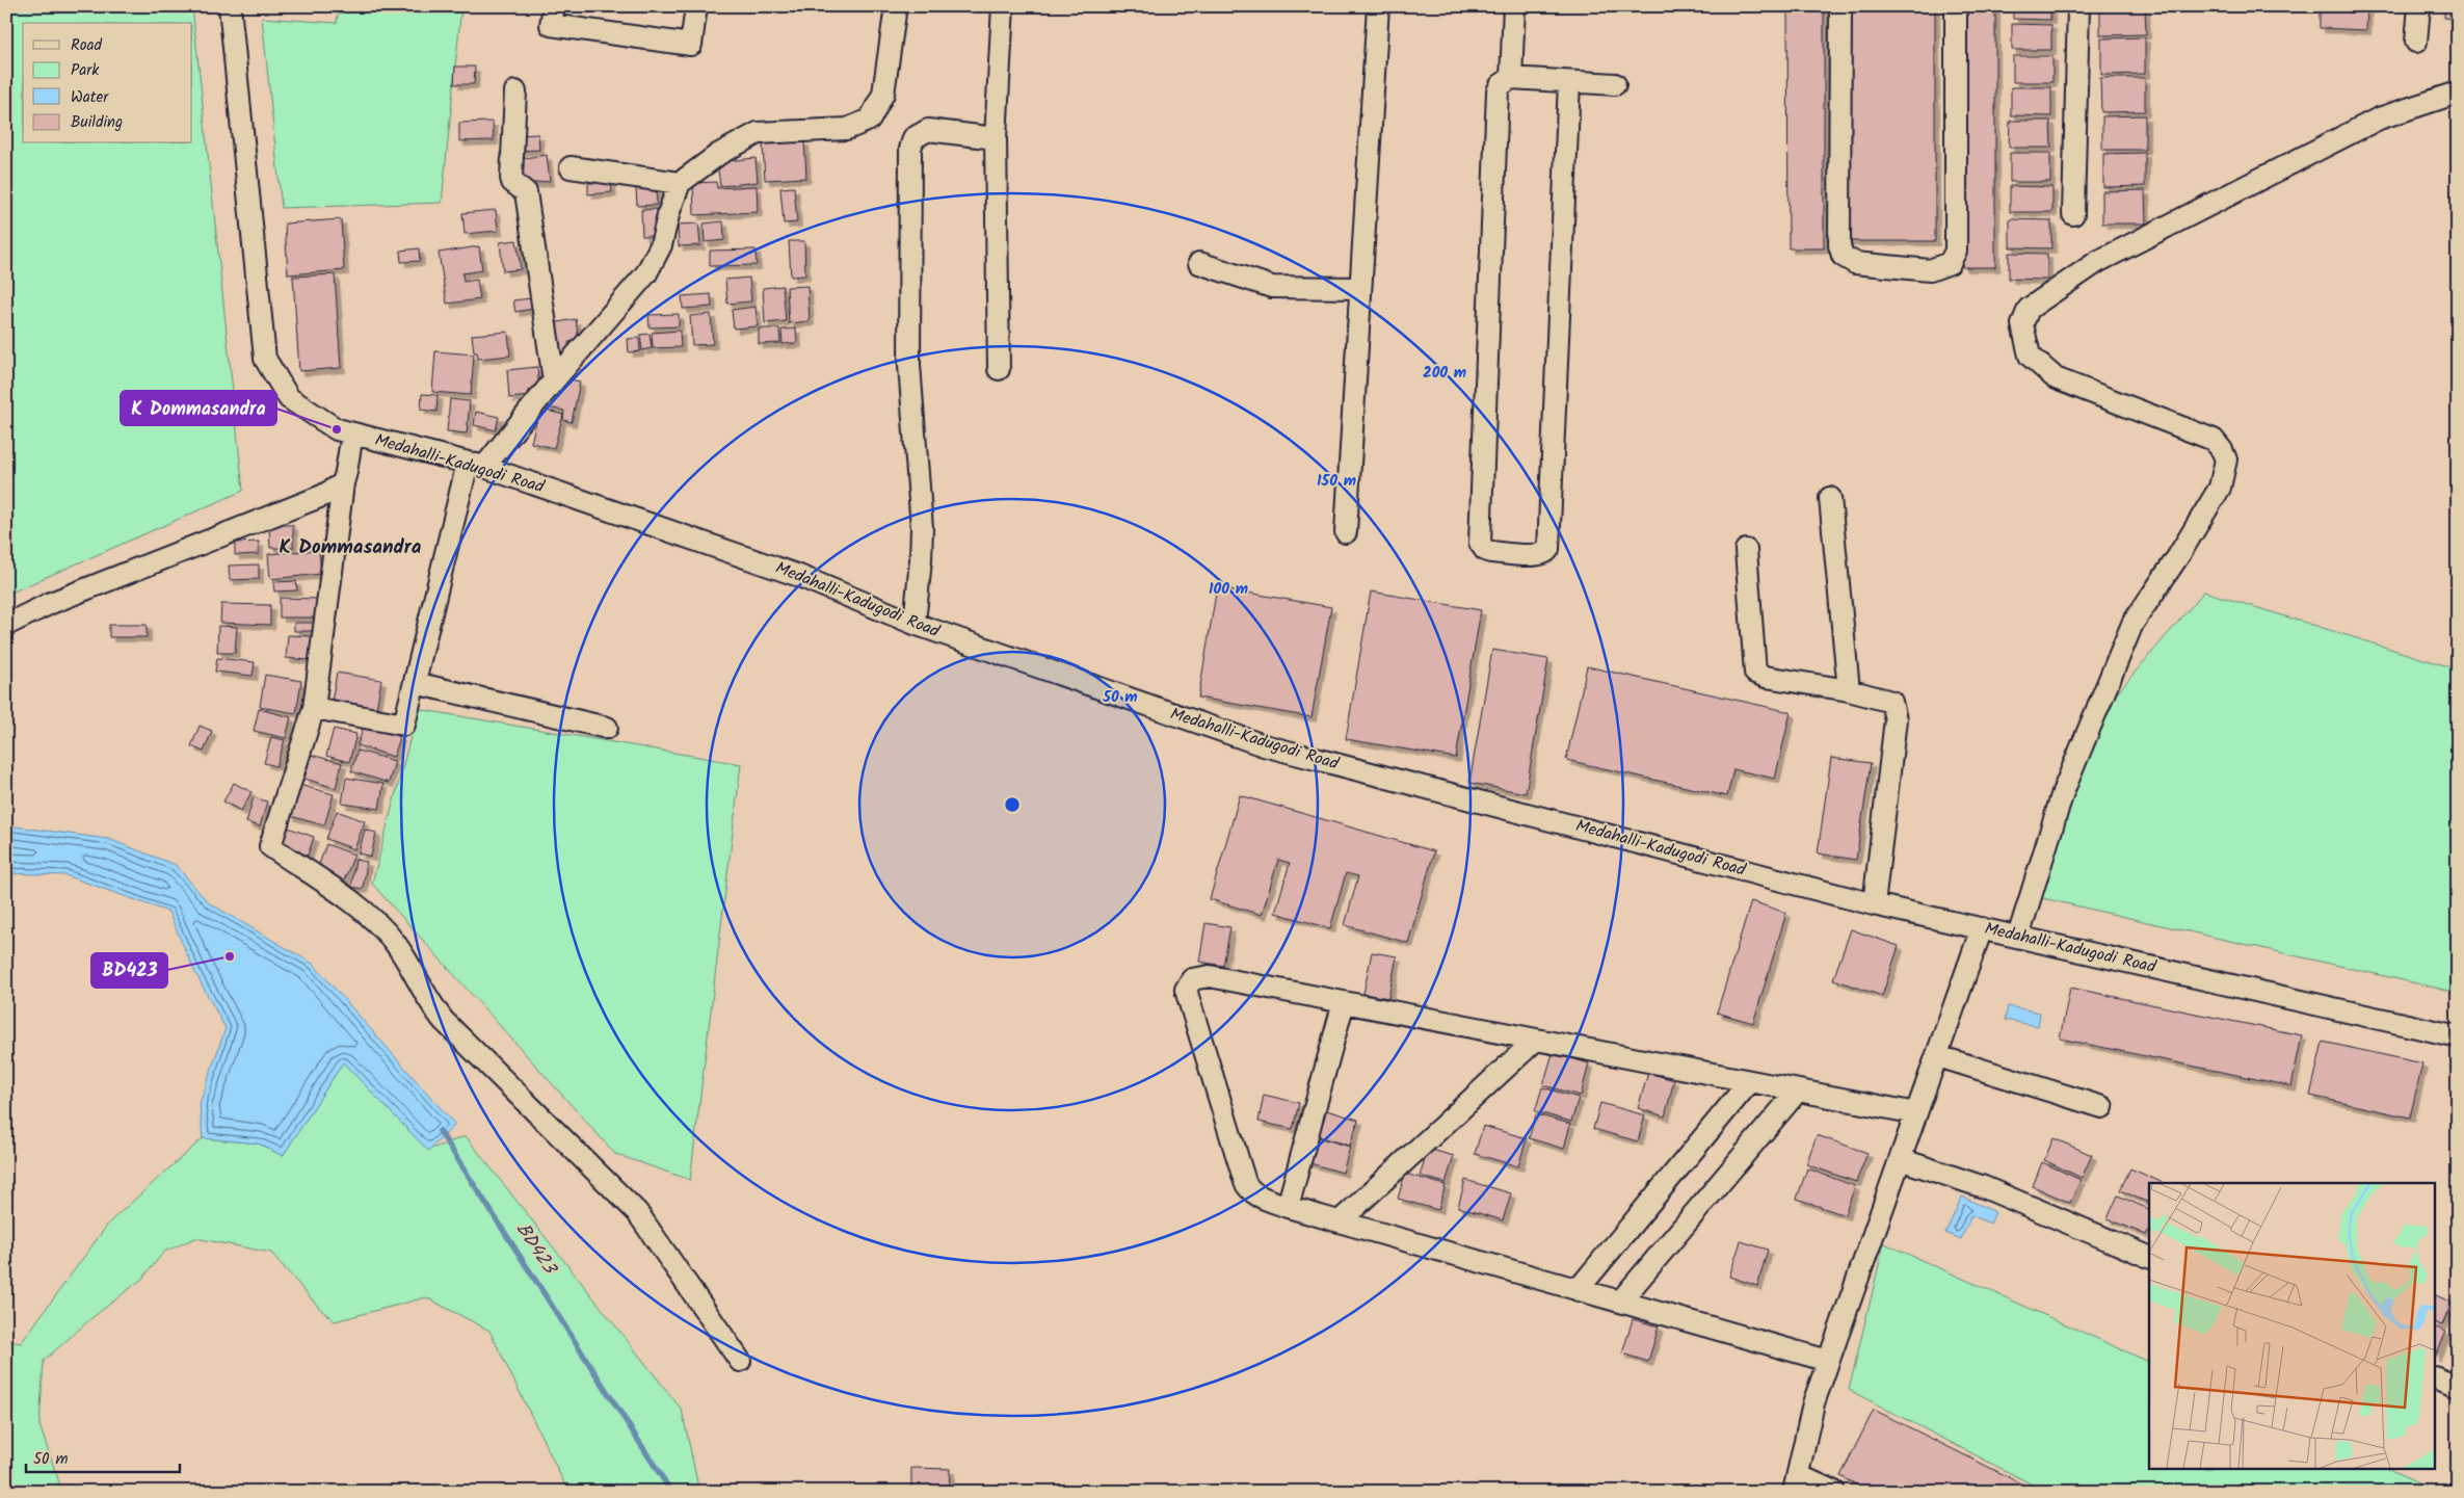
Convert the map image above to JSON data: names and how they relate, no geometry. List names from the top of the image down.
{
  "streets": {
    "street": ["Medahalli-Kadugodi Road"]
  },
  "districts": ["K Dommasandra"],
  "water": ["BD423"],
  "places": ["K Dommasandra", "BD423"],
  "legend": [
    "Road",
    "Park",
    "Water",
    "Building"
  ],
  "scale_bar": "50 m",
  "rings": [
    "200 m",
    "150 m",
    "100 m",
    "50 m"
  ]
}
